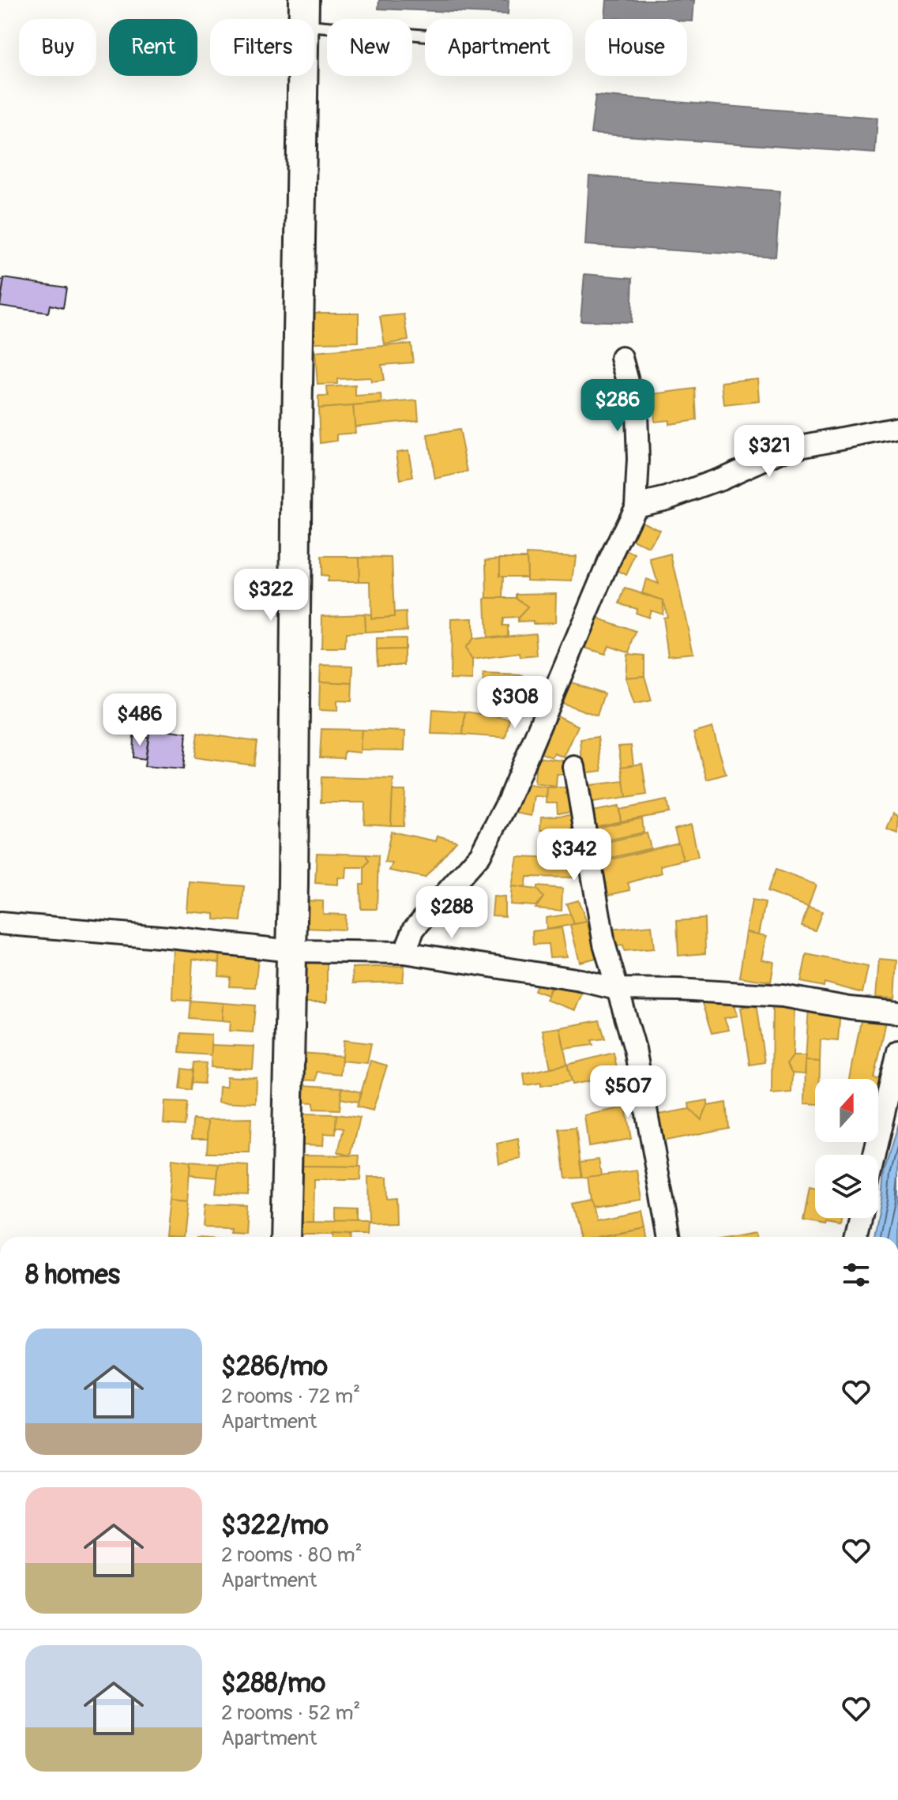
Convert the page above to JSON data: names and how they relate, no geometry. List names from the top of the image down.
{
  "north": "top",
  "page": {
    "chip": [
      "Buy",
      "Rent",
      "Filters",
      "New",
      "Apartment",
      "House"
    ],
    "price": [
      "$286",
      "$321",
      "$322",
      "$308",
      "$486",
      "$342",
      "$288",
      "$507"
    ],
    "heading": "8 homes",
    "list": [
      {
        "name": "$286/mo",
        "note": "2 rooms · 72 m² · Apartment"
      },
      {
        "name": "$322/mo",
        "note": "2 rooms · 80 m² · Apartment"
      },
      {
        "name": "$288/mo",
        "note": "2 rooms · 52 m² · Apartment"
      }
    ]
  }
}
